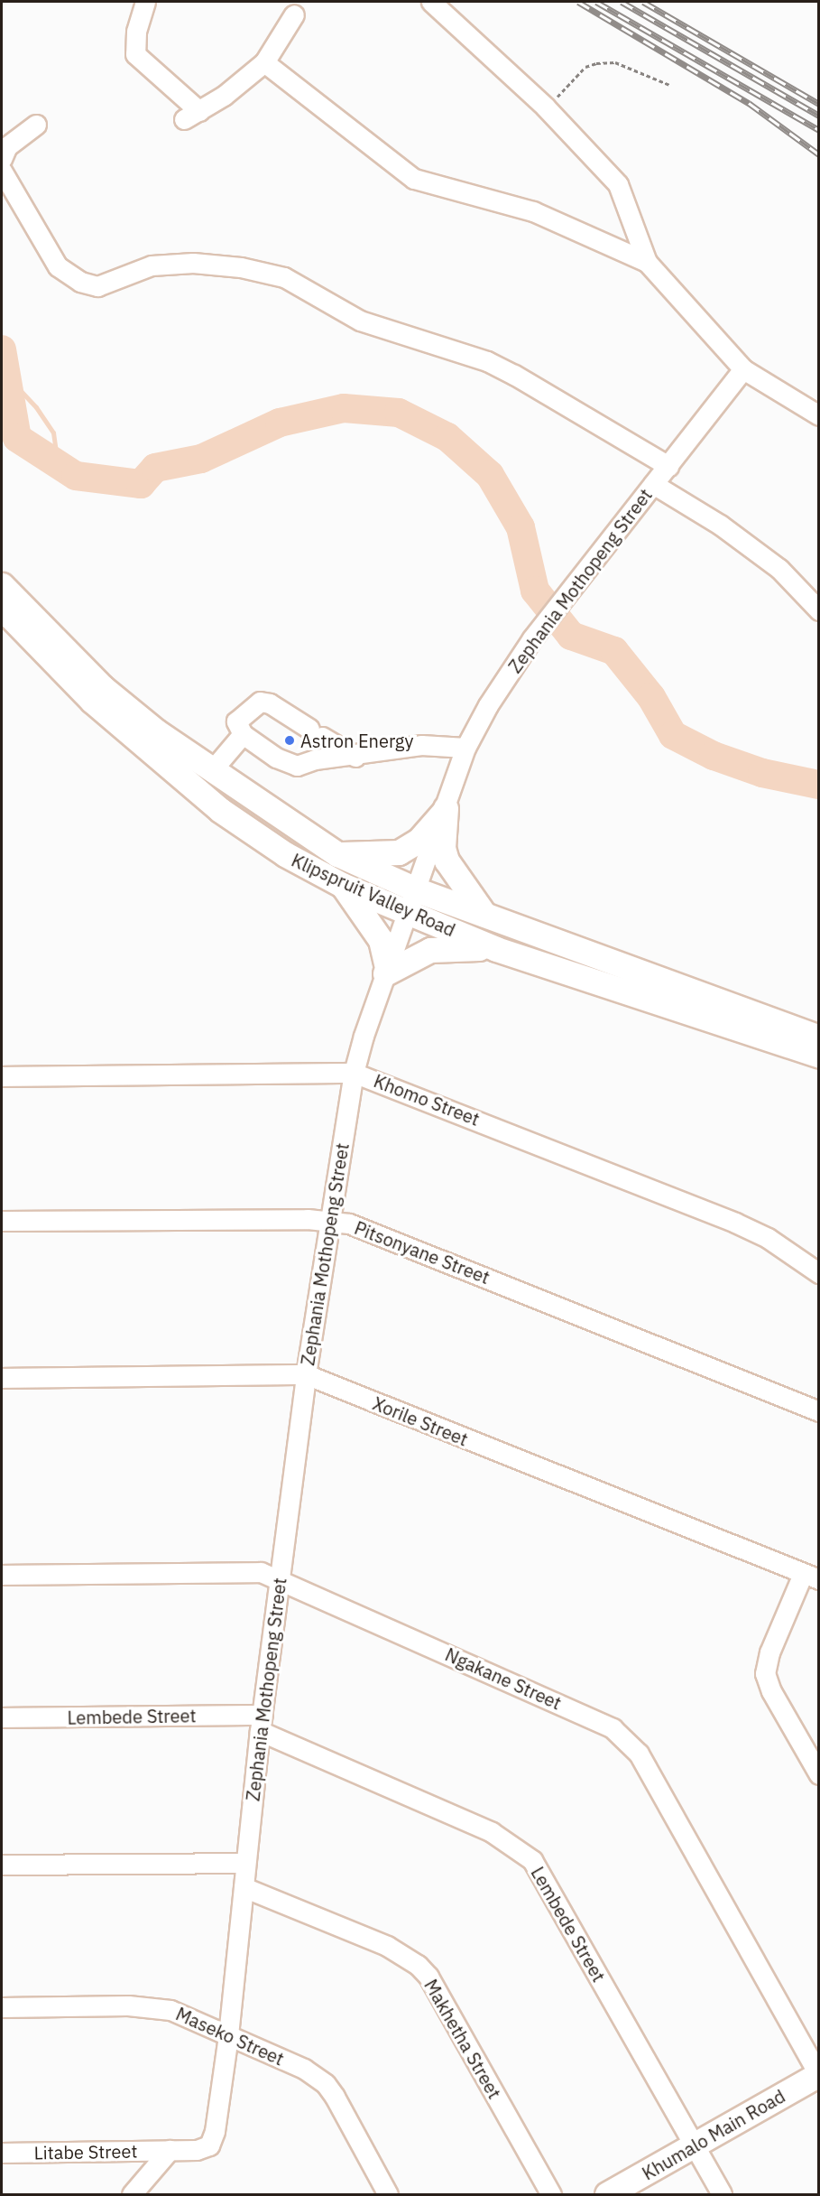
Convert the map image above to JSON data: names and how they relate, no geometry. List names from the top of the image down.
{
  "streets": {
    "main road": ["Klipspruit Valley Road", "Khumalo Main Road"],
    "street": [
      "Zephania Mothopeng Street",
      "Khomo Street",
      "Pitsonyane Street",
      "Xorile Street",
      "Ngakane Street",
      "Lembede Street",
      "Maseko Street",
      "Makhetha Street",
      "Litabe Street"
    ]
  },
  "crossings": [
    ["Zephania Mothopeng Street", "Klipspruit Valley Road"],
    ["Zephania Mothopeng Street", "Khomo Street"],
    ["Zephania Mothopeng Street", "Pitsonyane Street"],
    ["Zephania Mothopeng Street", "Xorile Street"],
    ["Zephania Mothopeng Street", "Ngakane Street"],
    ["Zephania Mothopeng Street", "Lembede Street"],
    ["Zephania Mothopeng Street", "Maseko Street"],
    ["Zephania Mothopeng Street", "Makhetha Street"],
    ["Zephania Mothopeng Street", "Litabe Street"],
    ["Ngakane Street", "Khumalo Main Road"],
    ["Lembede Street", "Khumalo Main Road"]
  ],
  "places": ["Astron Energy"]
}
